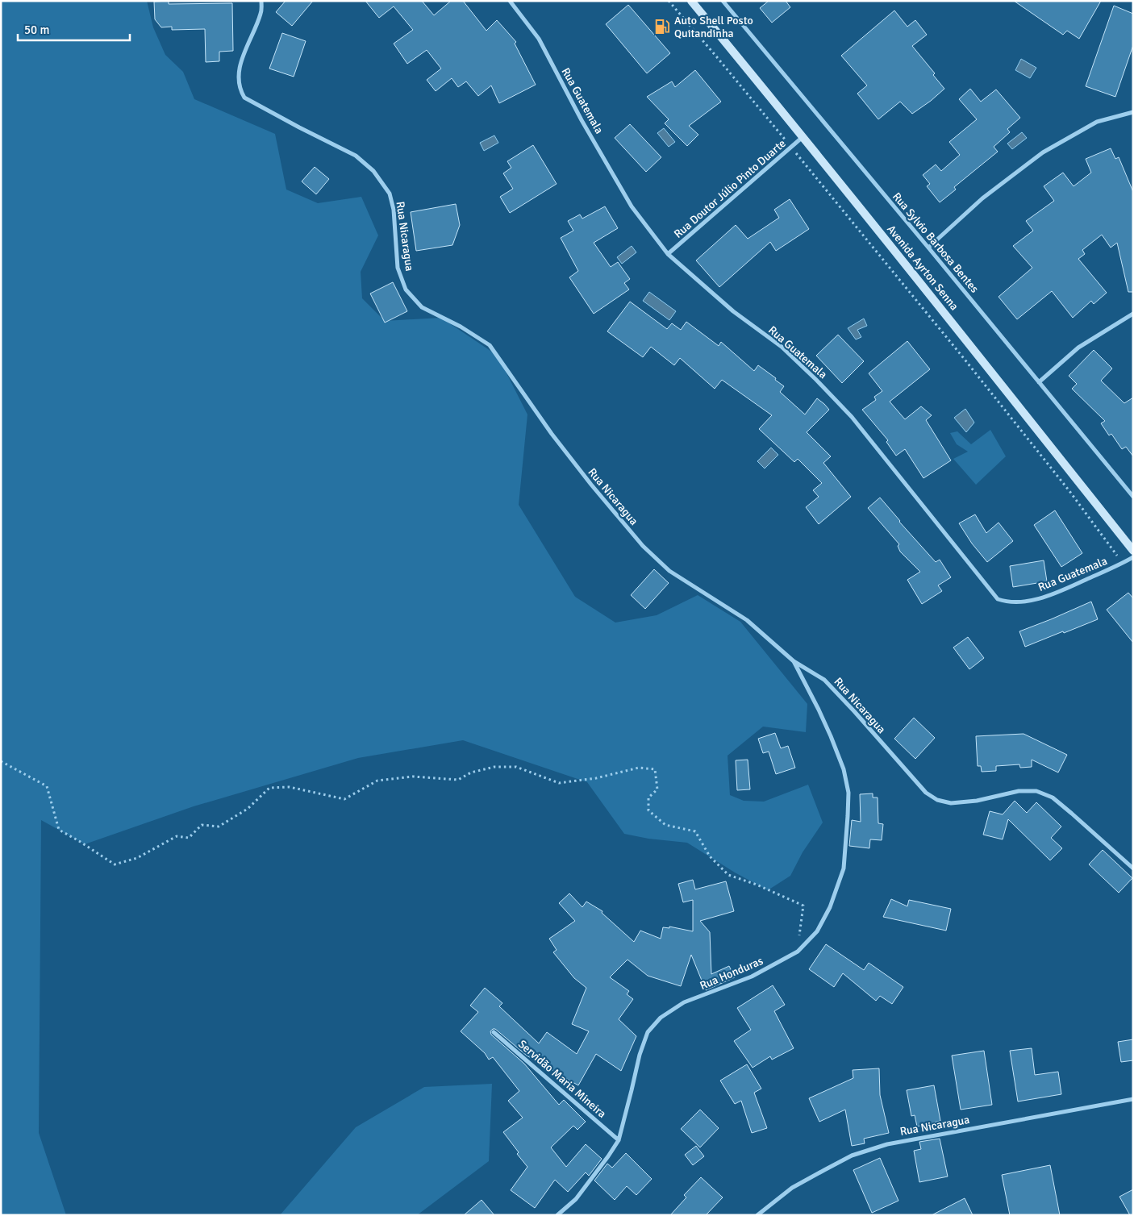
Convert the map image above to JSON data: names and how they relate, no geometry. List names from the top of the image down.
{
  "streets": {
    "main road": ["Avenida Ayrton Senna"],
    "street": [
      "Rua Guatemala",
      "Rua Doutor Júlio Pinto Duarte",
      "Rua Nicaragua",
      "Rua Sylvio Barbosa Bentes",
      "Rua Honduras",
      "Servidão Maria Mineira"
    ]
  },
  "crossings": [
    ["Rua Guatemala", "Rua Doutor Júlio Pinto Duarte"],
    ["Rua Doutor Júlio Pinto Duarte", "Avenida Ayrton Senna"],
    ["Rua Nicaragua", "Rua Honduras"],
    ["Rua Honduras", "Servidão Maria Mineira"]
  ],
  "places": {
    "fuel station": ["Auto Shell Posto Quitandinha"]
  },
  "scale_bar": "50 m"
}
